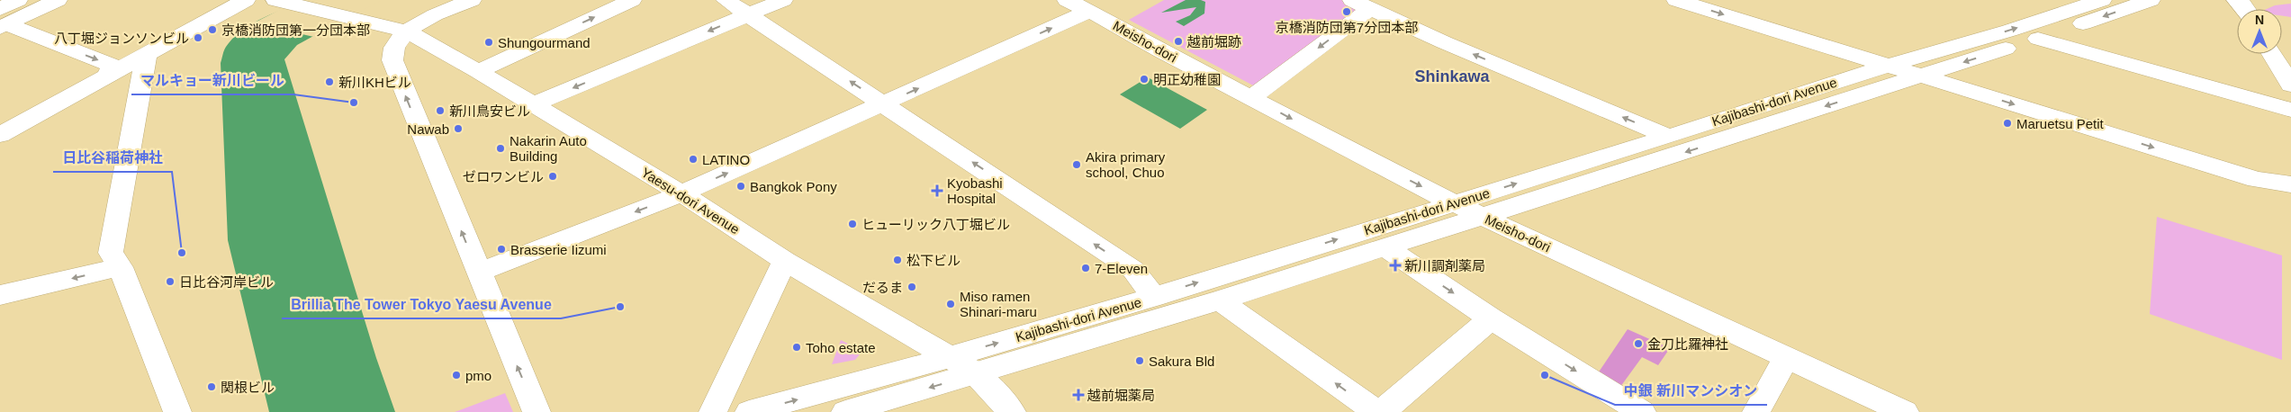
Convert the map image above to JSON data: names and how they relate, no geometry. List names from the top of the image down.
{
  "streets": {
    "street": ["Meisho-dori", "Kajibashi-dori Avenue", "Yaesu-dori Avenue"]
  },
  "crossings": [
    ["Meisho-dori", "Kajibashi-dori Avenue"],
    ["Kajibashi-dori Avenue", "Yaesu-dori Avenue"]
  ],
  "districts": ["Shinkawa"],
  "places": {
    "other": [
      "京橋消防団第7分団本部",
      "京橋消防団第一分団本部",
      "八丁堀ジョンソンビル",
      "越前堀跡",
      "Shungourmand",
      "明正幼稚園",
      "新川KHビル",
      "マルキョー新川ビール",
      "新川鳥安ビル",
      "Maruetsu Petit",
      "Nawab",
      "Nakarin Auto Building",
      "LATINO",
      "Akira primary school, Chuo",
      "ゼロワンビル",
      "Bangkok Pony",
      "ヒューリック八丁堀ビル",
      "Brasserie Iizumi",
      "日比谷稲荷神社",
      "松下ビル",
      "7-Eleven",
      "日比谷河岸ビル",
      "だるま",
      "Miso ramen Shinari-maru",
      "Brillia The Tower Tokyo Yaesu Avenue",
      "金刀比羅神社",
      "Toho estate",
      "Sakura Bld",
      "pmo",
      "中銀 新川マンシオン",
      "関根ビル"
    ],
    "health": ["Kyobashi Hospital", "新川調剤薬局", "越前堀薬局"]
  },
  "north": "top"
}
